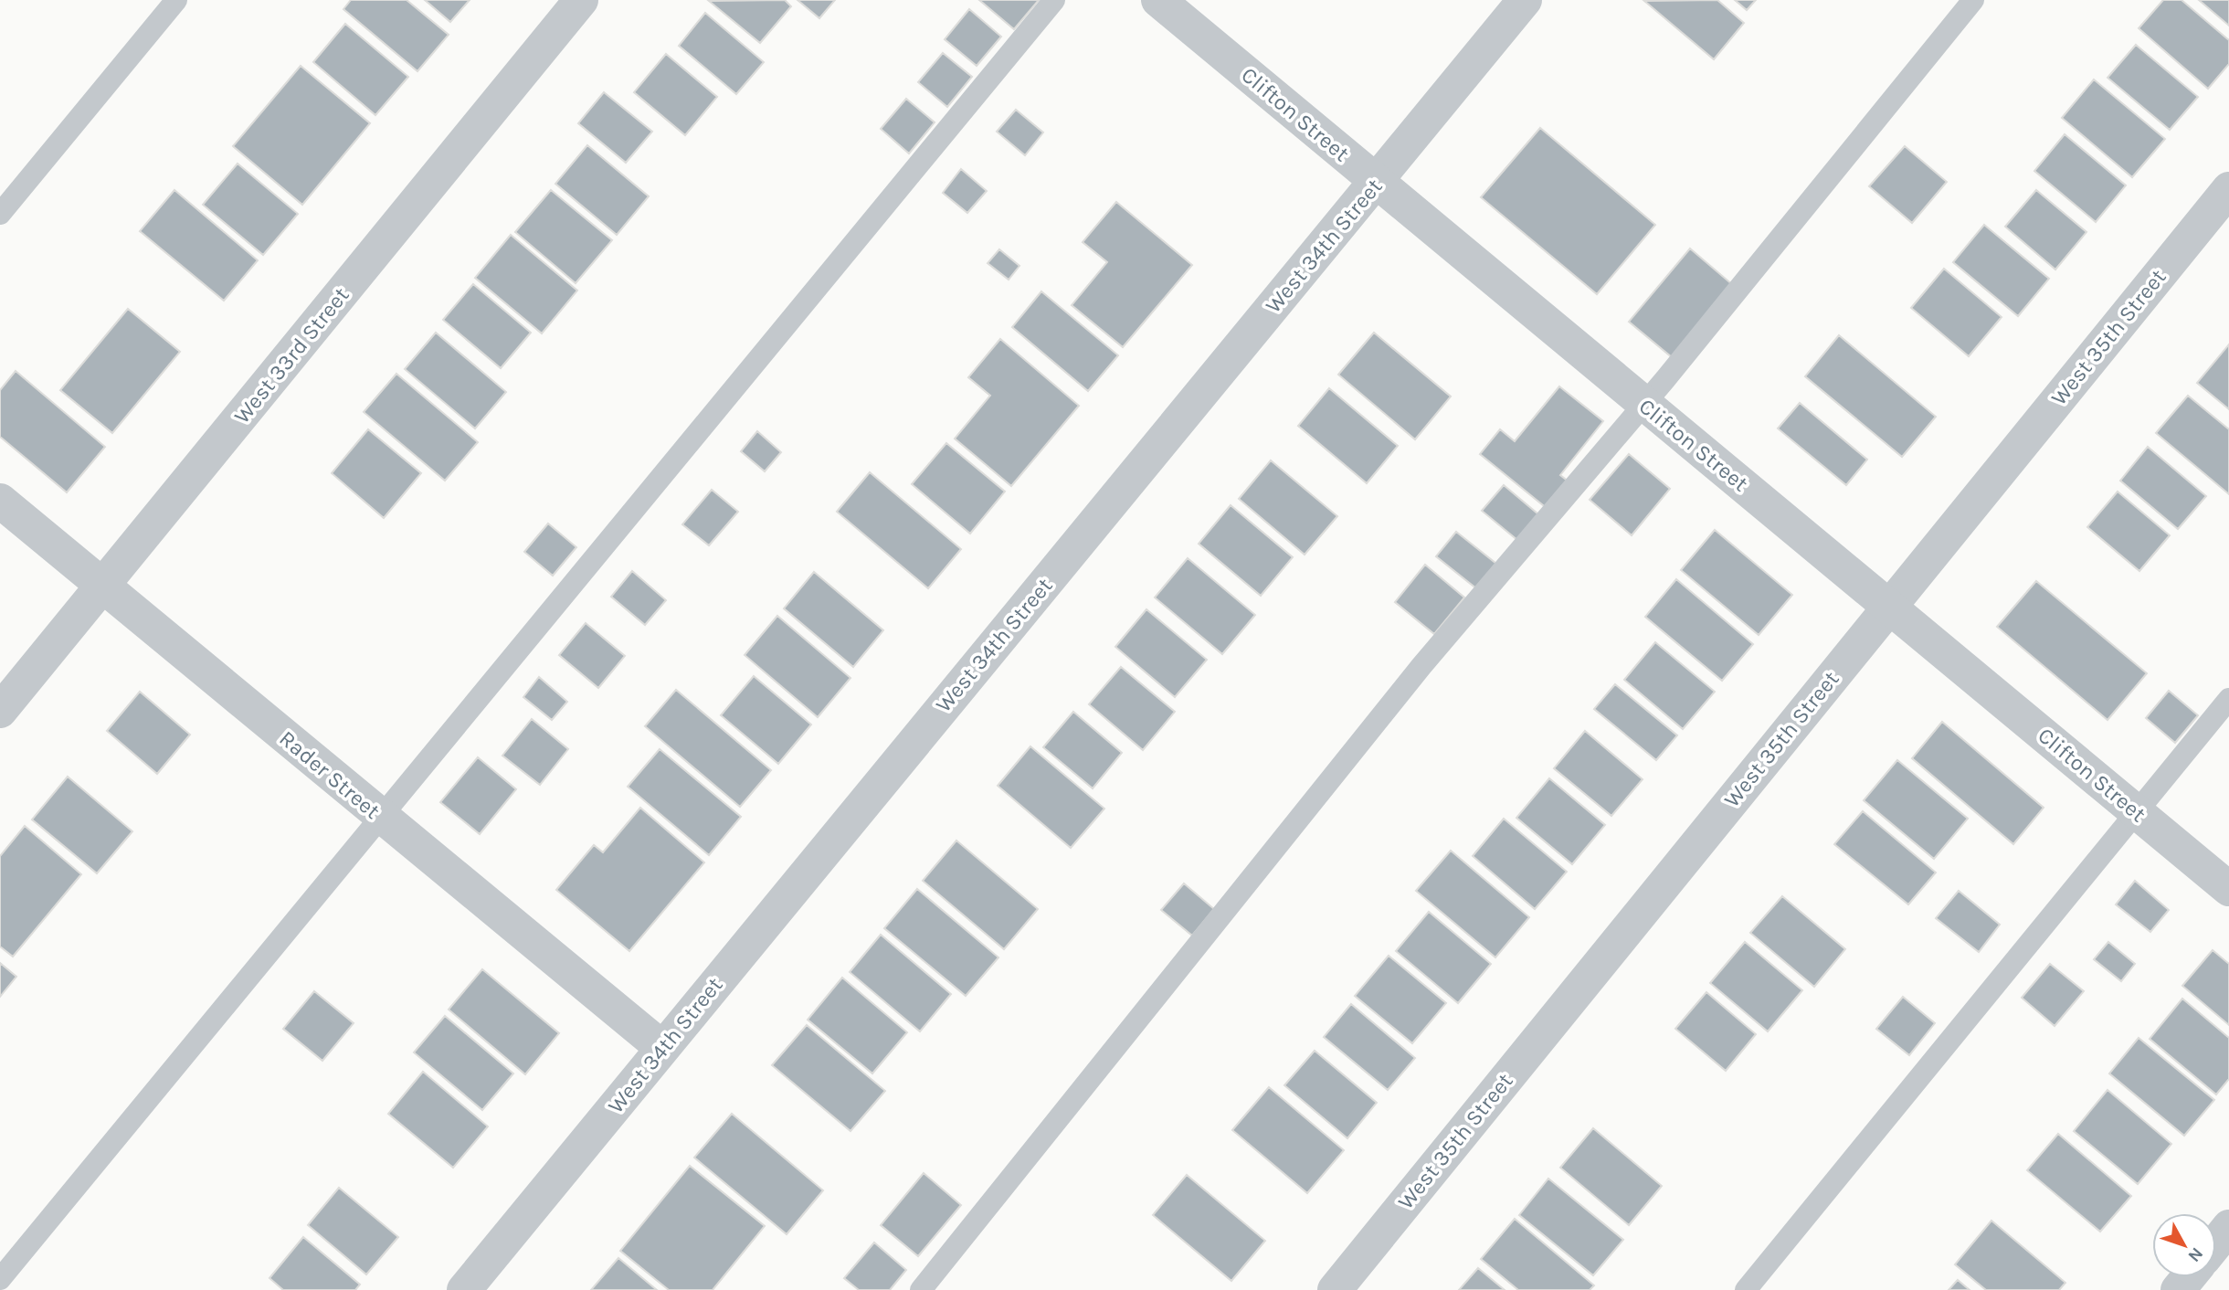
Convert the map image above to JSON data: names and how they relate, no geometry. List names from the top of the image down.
{
  "streets": {
    "street": [
      "Clifton Street",
      "West 34th Street",
      "West 35th Street",
      "West 33rd Street",
      "Rader Street"
    ]
  },
  "crossings": [
    ["Clifton Street", "West 34th Street"],
    ["Clifton Street", "West 35th Street"],
    ["West 34th Street", "Rader Street"],
    ["West 33rd Street", "Rader Street"]
  ],
  "north": "bottom right"
}
